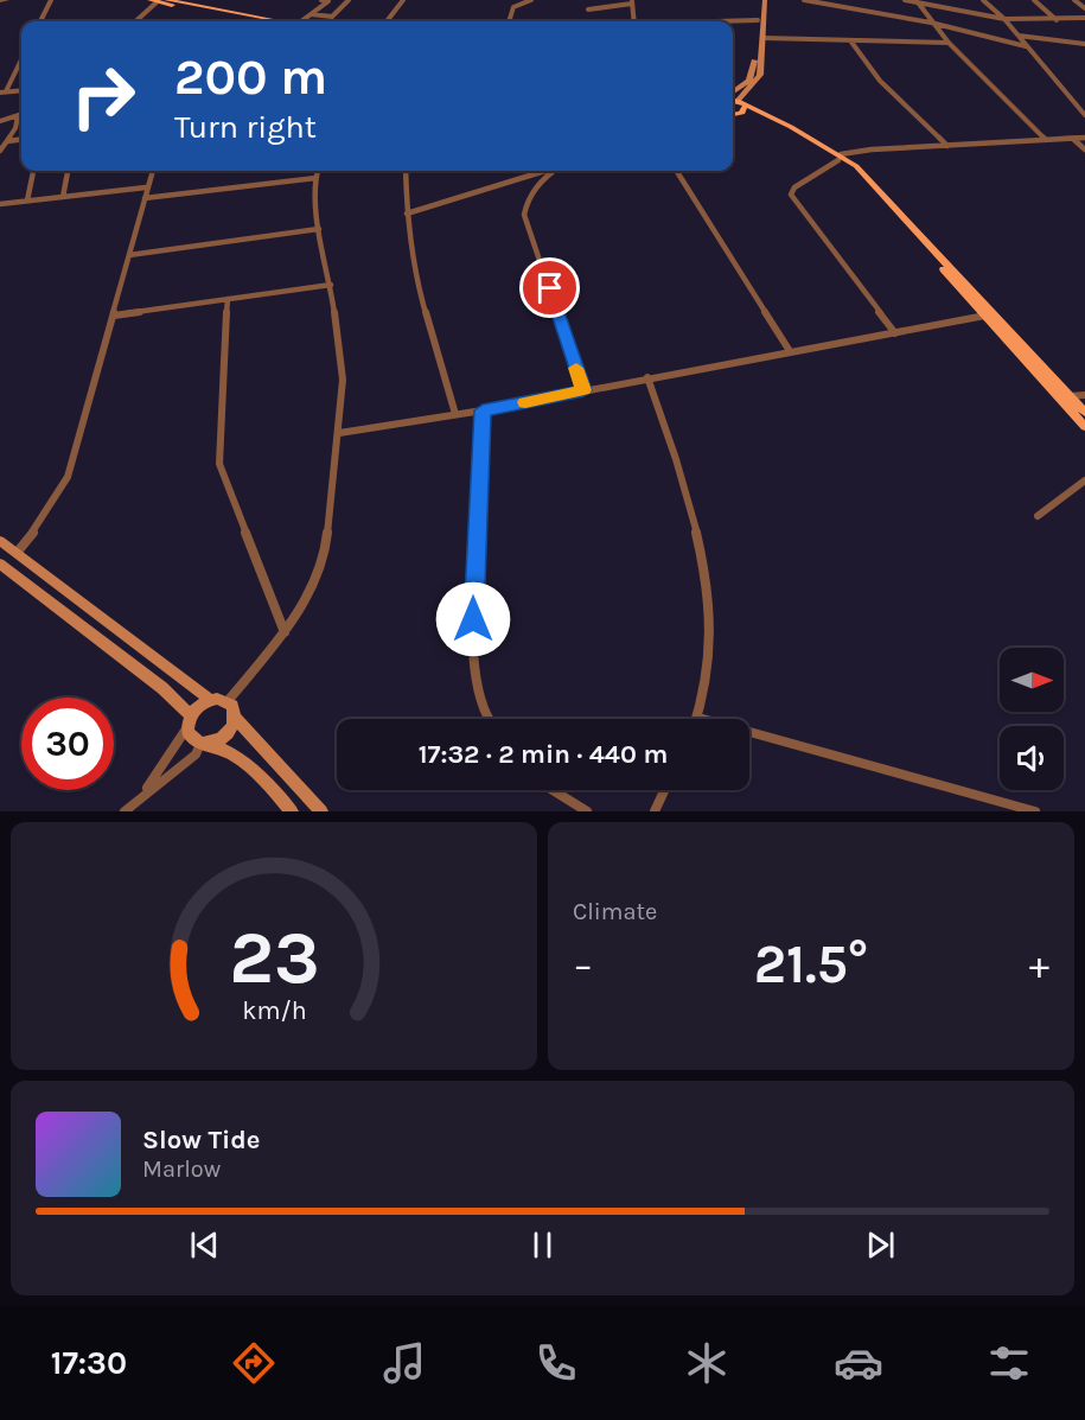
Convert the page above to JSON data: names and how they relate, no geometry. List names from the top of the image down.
{
  "north": "right",
  "page": {
    "turn": ["200 m", "Turn right"],
    "limit": "30",
    "trip": "17:32 · 2 min · 440 m",
    "tile": "Climate",
    "heat": ["−", "21.5°", "+"],
    "song": ["Slow Tide", "Marlow"],
    "tabs": "17:30",
    "gauge": ["23", "km/h"]
  }
}
